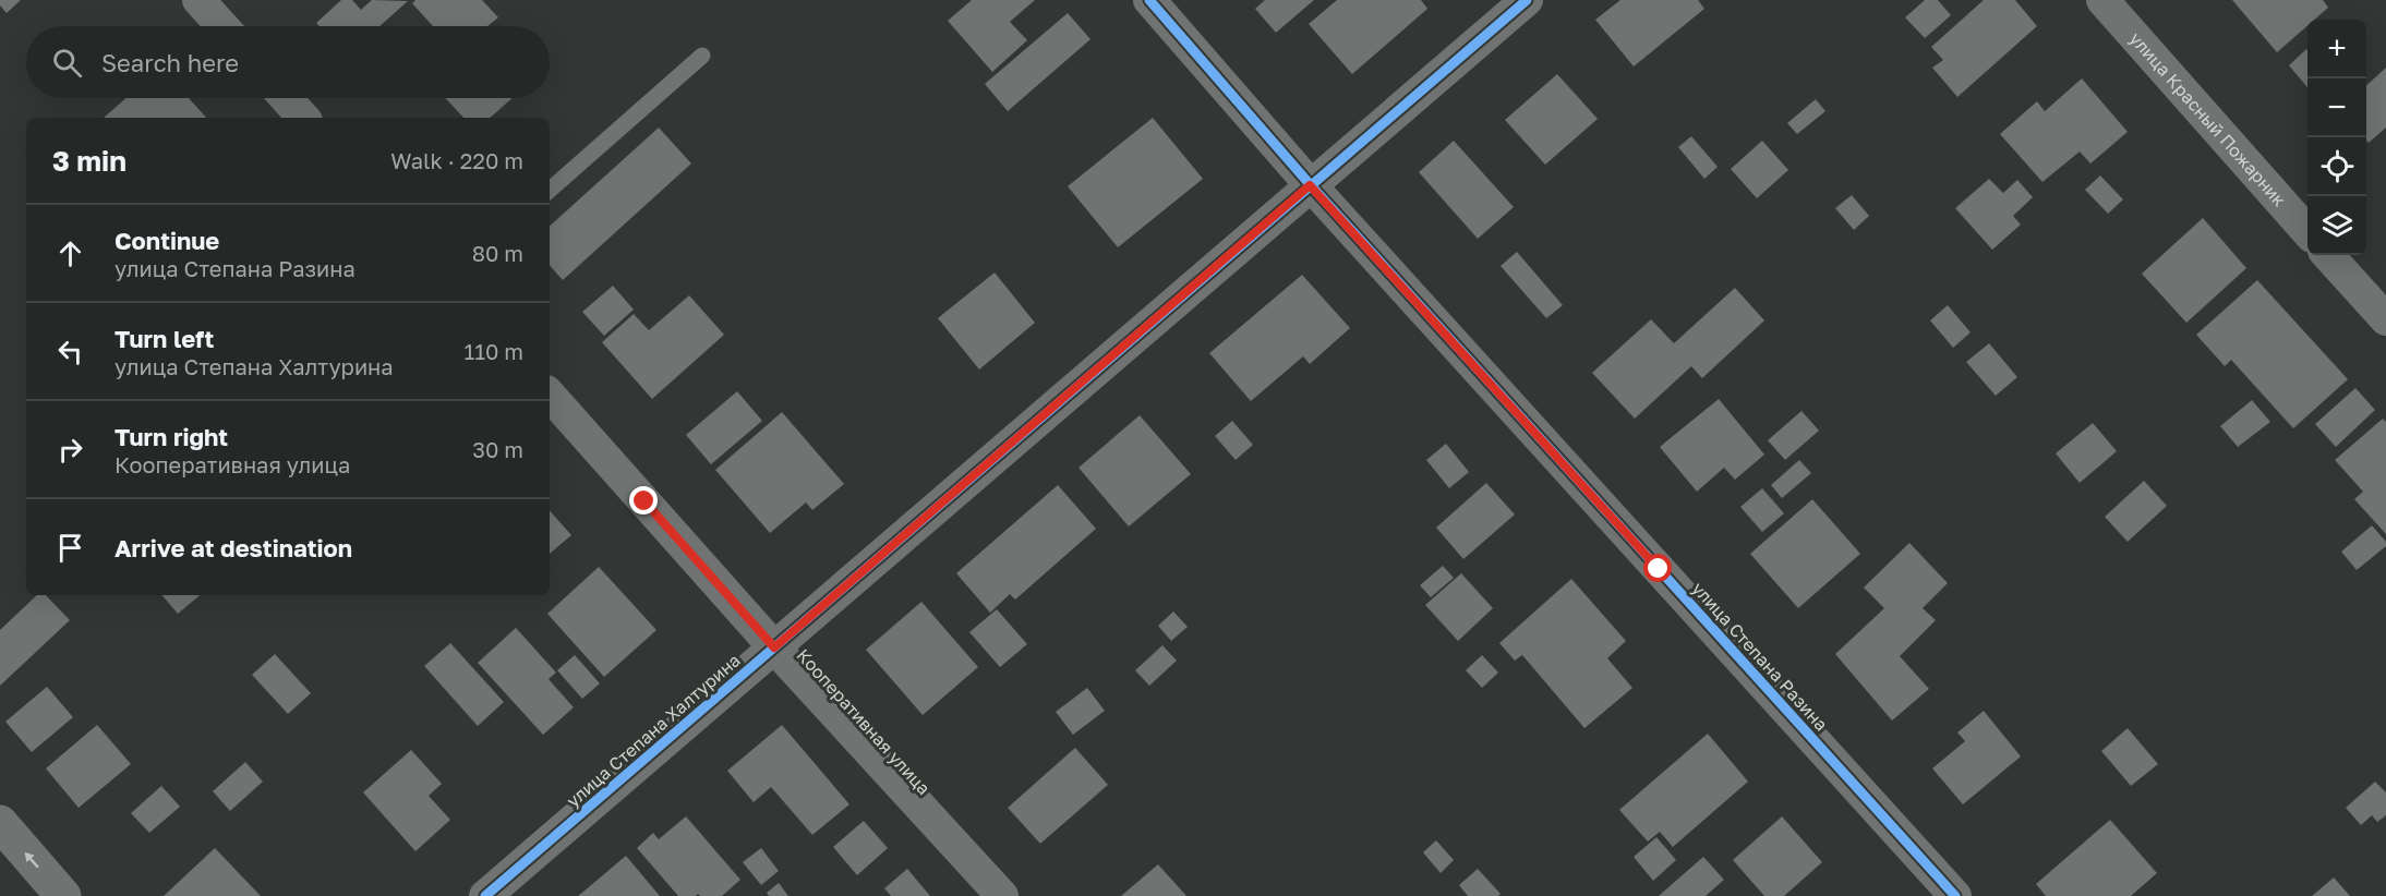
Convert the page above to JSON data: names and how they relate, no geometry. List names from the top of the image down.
{
  "streets": {
    "street": [
      "улица Красный Пожарник",
      "улица Степана Разина",
      "Кооперативная улица",
      "улица Степана Халтурина"
    ]
  },
  "crossings": [
    ["улица Степана Разина", "улица Степана Халтурина"],
    ["Кооперативная улица", "улица Степана Халтурина"]
  ],
  "page": {
    "map_buttons": ["+", "−"],
    "search": "Search here",
    "heading": ["3 min", "Walk · 220 m"],
    "list": [
      ["Continue", "улица Степана Разина", "80 m"],
      ["Turn left", "улица Степана Халтурина", "110 m"],
      ["Turn right", "Кооперативная улица", "30 m"],
      "Arrive at destination"
    ]
  }
}
